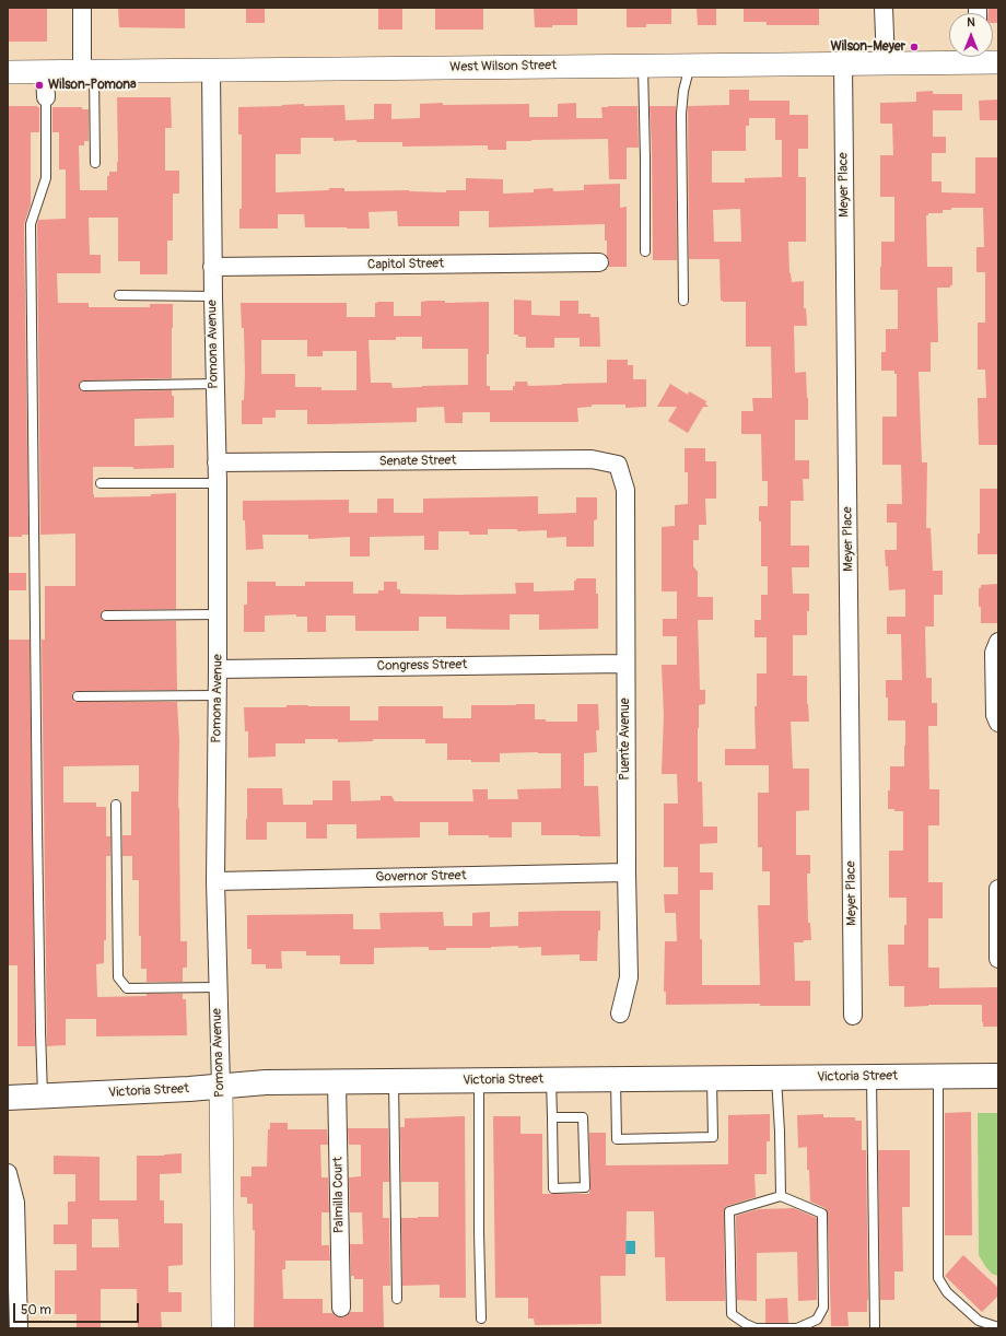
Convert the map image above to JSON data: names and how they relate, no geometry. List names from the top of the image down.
{
  "streets": {
    "main road": ["Victoria Street"],
    "street": [
      "West Wilson Street",
      "Meyer Place",
      "Capitol Street",
      "Pomona Avenue",
      "Senate Street",
      "Congress Street",
      "Puente Avenue",
      "Governor Street",
      "Palmilla Court"
    ]
  },
  "crossings": [
    ["West Wilson Street", "Meyer Place"],
    ["West Wilson Street", "Pomona Avenue"],
    ["Capitol Street", "Pomona Avenue"],
    ["Pomona Avenue", "Senate Street"],
    ["Pomona Avenue", "Congress Street"],
    ["Pomona Avenue", "Governor Street"],
    ["Pomona Avenue", "Victoria Street"],
    ["Senate Street", "Puente Avenue"],
    ["Congress Street", "Puente Avenue"],
    ["Puente Avenue", "Governor Street"],
    ["Victoria Street", "Palmilla Court"]
  ],
  "places": ["Wilson-Meyer", "Wilson-Pomona"],
  "scale_bar": "50 m",
  "north": "top"
}
